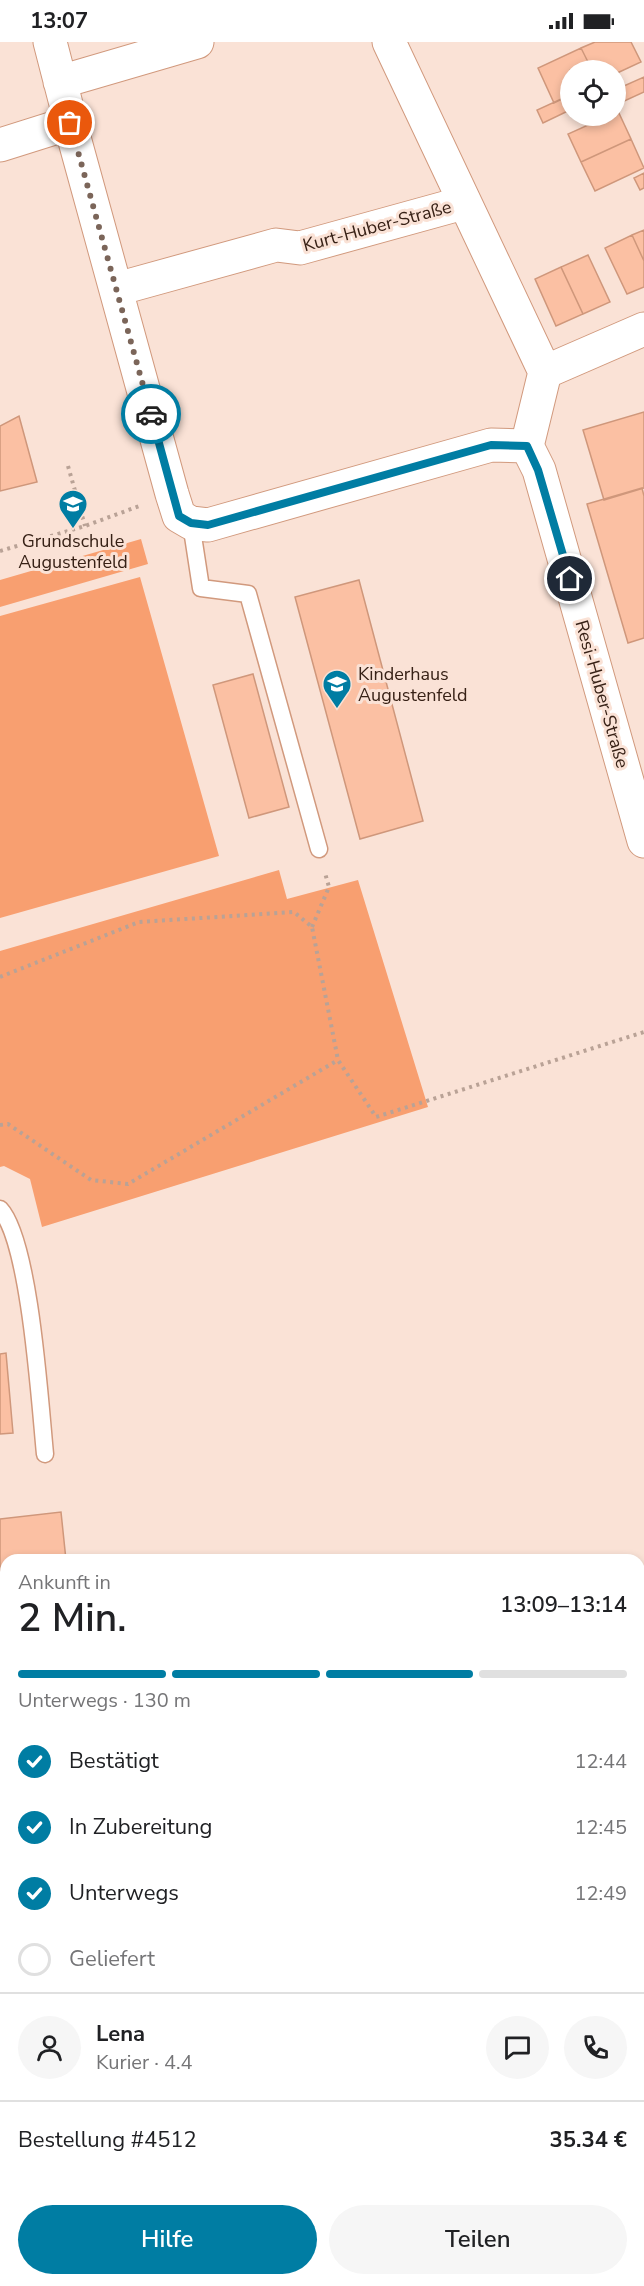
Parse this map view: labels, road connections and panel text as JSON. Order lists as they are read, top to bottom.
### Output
{
  "streets": {
    "street": ["Kurt-Huber-Straße", "Resi-Huber-Straße"]
  },
  "places": {
    "school or university": ["Grundschule Augustenfeld", "Kinderhaus Augustenfeld"]
  },
  "page": {
    "status": "13:07",
    "heading": ["2 Min.", "Ankunft in", "13:09–13:14"],
    "panel": [
      "Lena",
      "Kurier · 4.4",
      "Bestellung #4512",
      "35.34 €"
    ],
    "bar": "Unterwegs · 130 m",
    "list": [
      ["Bestätigt", "12:44"],
      ["In Zubereitung", "12:45"],
      ["Unterwegs", "12:49"],
      "Geliefert"
    ],
    "buttons": ["Hilfe", "Teilen"]
  }
}
